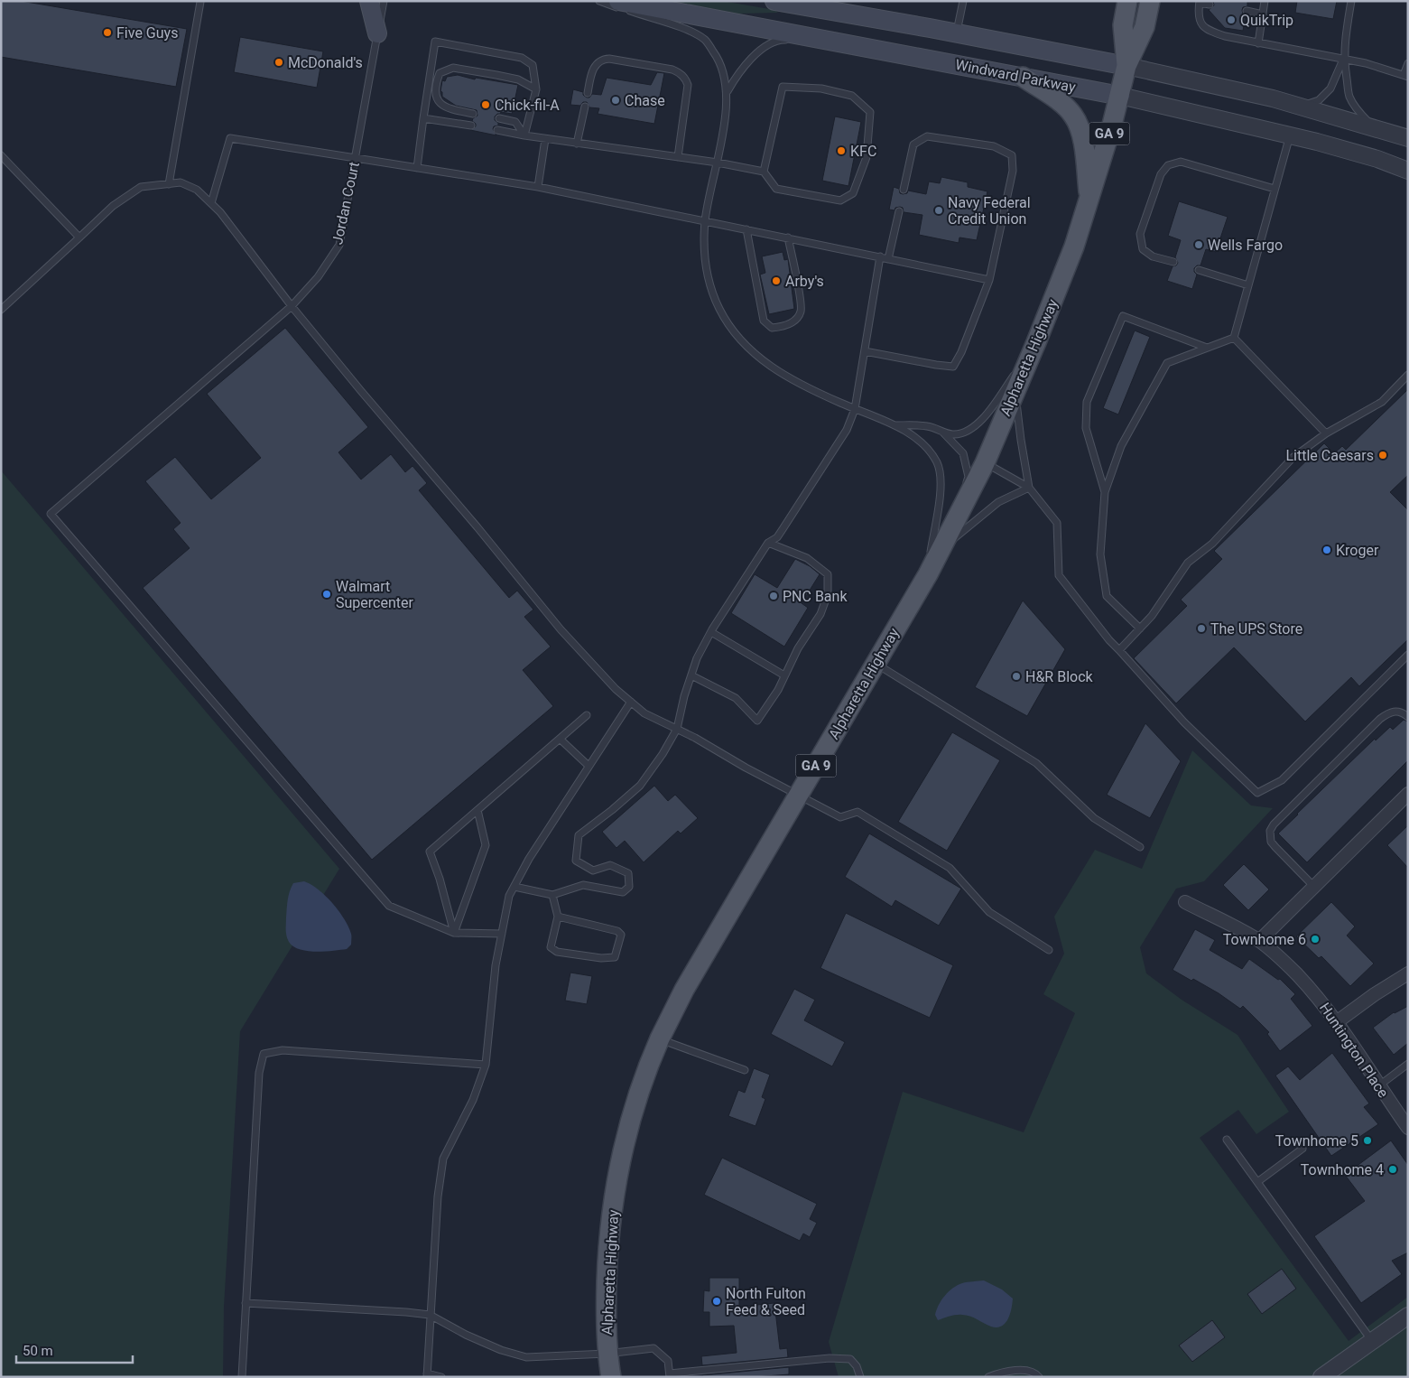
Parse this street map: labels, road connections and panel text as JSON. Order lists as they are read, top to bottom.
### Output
{
  "streets": {
    "main road": ["Windward Parkway", "GA 9", "Alpharetta Highway"],
    "street": ["Huntington Place"],
    "lane": ["Jordan Court"]
  },
  "crossings": [
    ["Windward Parkway", "Alpharetta Highway"],
    ["GA 9", "Alpharetta Highway"]
  ],
  "places": [
    "QuikTrip",
    "Five Guys",
    "McDonald's",
    "Chase",
    "Chick-fil-A",
    "KFC",
    "Navy Federal Credit Union",
    "Wells Fargo",
    "Arby's",
    "Little Caesars",
    "Kroger",
    "Walmart Supercenter",
    "PNC Bank",
    "The UPS Store",
    "H&R Block",
    "Townhome 6",
    "Townhome 5",
    "Townhome 4",
    "North Fulton Feed & Seed"
  ],
  "scale_bar": "50 m"
}
